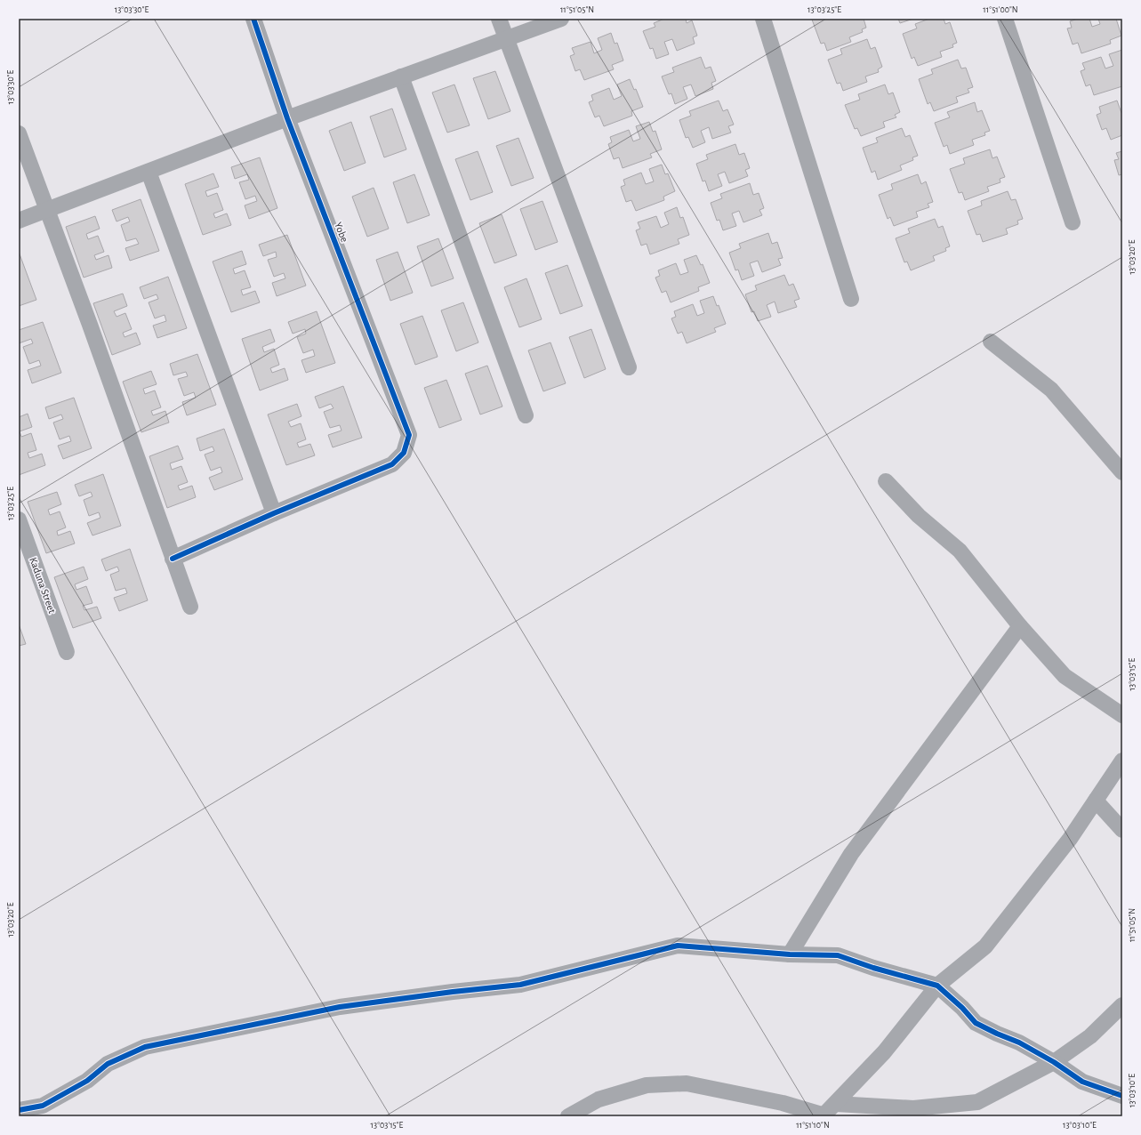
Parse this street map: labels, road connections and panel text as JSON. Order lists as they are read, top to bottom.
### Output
{
  "streets": {
    "street": ["Yobe", "Kaduna Street"]
  },
  "coordinates": [
    "13°03'30\"E",
    "11°51'05\"N",
    "13°03'25\"E",
    "11°51'00\"N",
    "13°03'20\"E",
    "13°03'15\"E",
    "13°03'10\"E",
    "11°51'10\"N"
  ]
}
